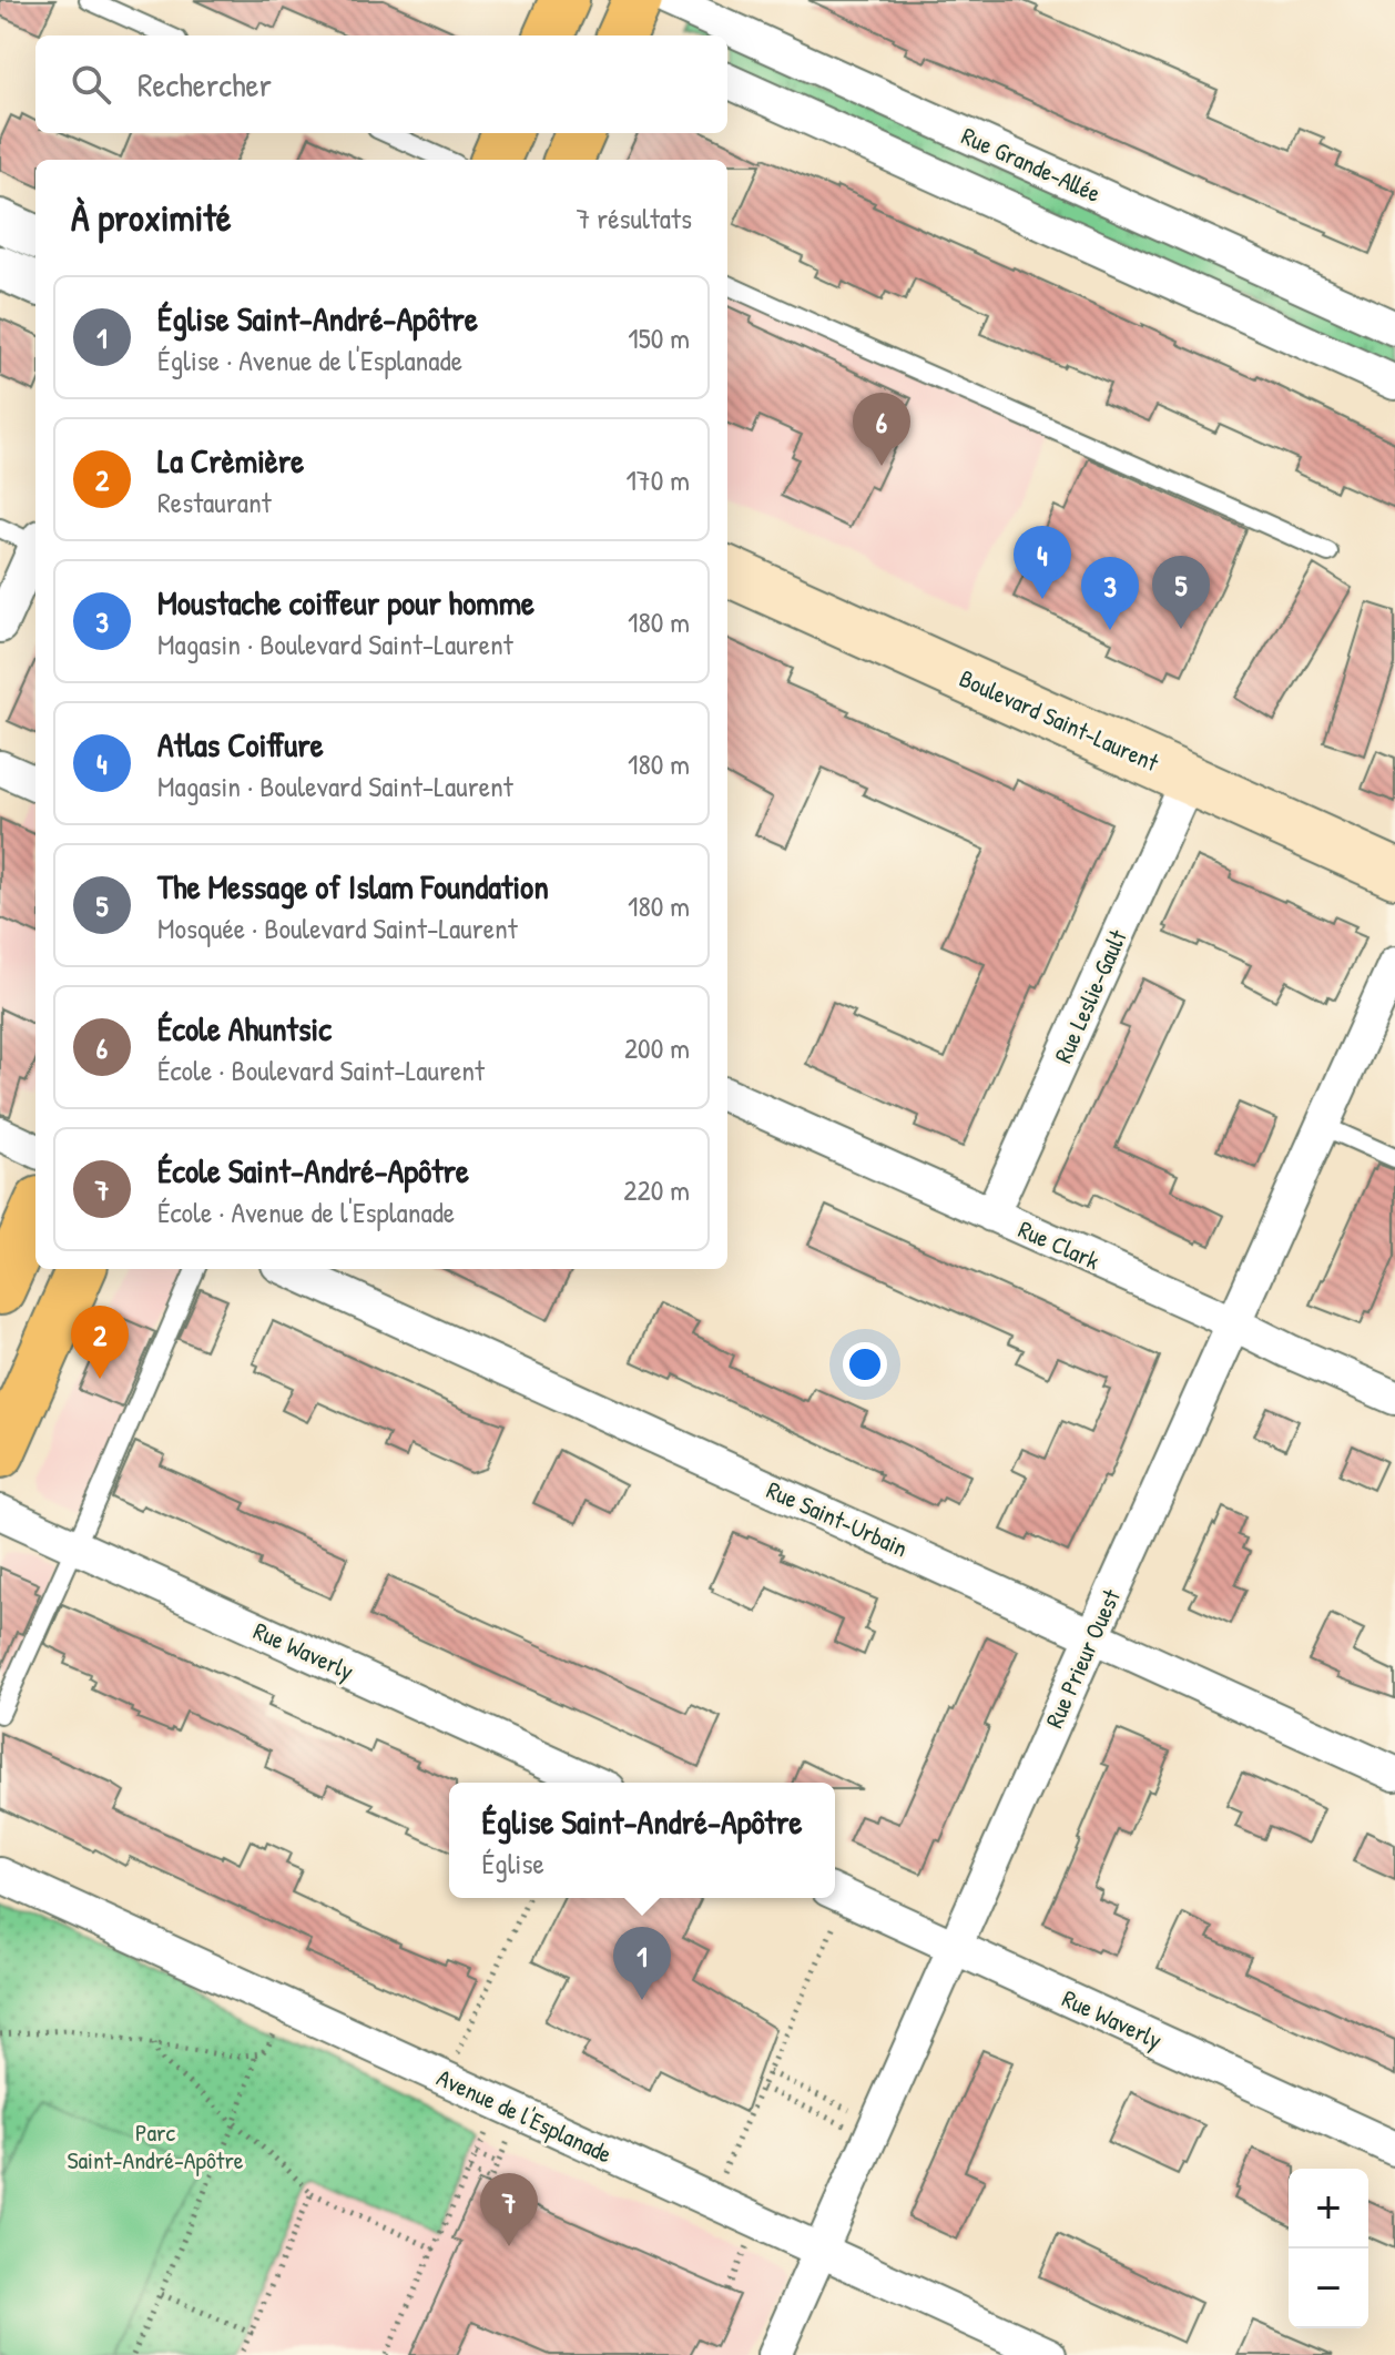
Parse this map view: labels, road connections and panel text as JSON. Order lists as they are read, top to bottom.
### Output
{
  "streets": {
    "main road": ["Boulevard Saint-Laurent"],
    "street": [
      "Rue Grande-Allée",
      "Rue Leslie-Gault",
      "Rue Clark",
      "Rue Saint-Urbain",
      "Rue Waverly",
      "Rue Prieur Ouest",
      "Avenue de l'Esplanade"
    ]
  },
  "crossings": [
    ["Boulevard Saint-Laurent", "Rue Leslie-Gault"],
    ["Rue Leslie-Gault", "Rue Clark"],
    ["Rue Clark", "Rue Prieur Ouest"],
    ["Rue Saint-Urbain", "Rue Prieur Ouest"],
    ["Rue Waverly", "Rue Prieur Ouest"],
    ["Rue Prieur Ouest", "Avenue de l'Esplanade"]
  ],
  "parks": ["Parc Saint-André-Apôtre"],
  "page": {
    "search": "Rechercher",
    "heading": ["À proximité", "7 résultats"],
    "list": [
      {
        "mark": "1",
        "name": "Église Saint-André-Apôtre",
        "note": "Église · Avenue de l'Esplanade",
        "value": "150 m"
      },
      {
        "mark": "2",
        "name": "La Crèmière",
        "note": "Restaurant",
        "value": "170 m"
      },
      {
        "mark": "3",
        "name": "Moustache coiffeur pour homme",
        "note": "Magasin · Boulevard Saint-Laurent",
        "value": "180 m"
      },
      {
        "mark": "4",
        "name": "Atlas Coiffure",
        "note": "Magasin · Boulevard Saint-Laurent",
        "value": "180 m"
      },
      {
        "mark": "5",
        "name": "The Message of Islam Foundation",
        "note": "Mosquée · Boulevard Saint-Laurent",
        "value": "180 m"
      },
      {
        "mark": "6",
        "name": "École Ahuntsic",
        "note": "École · Boulevard Saint-Laurent",
        "value": "200 m"
      },
      {
        "mark": "7",
        "name": "École Saint-André-Apôtre",
        "note": "École · Avenue de l'Esplanade",
        "value": "220 m"
      }
    ],
    "pins": [
      "6",
      "4",
      "5",
      "3",
      "2",
      "1",
      "7"
    ],
    "popup": ["Église Saint-André-Apôtre", "Église"],
    "map_buttons": ["+", "−"]
  }
}
